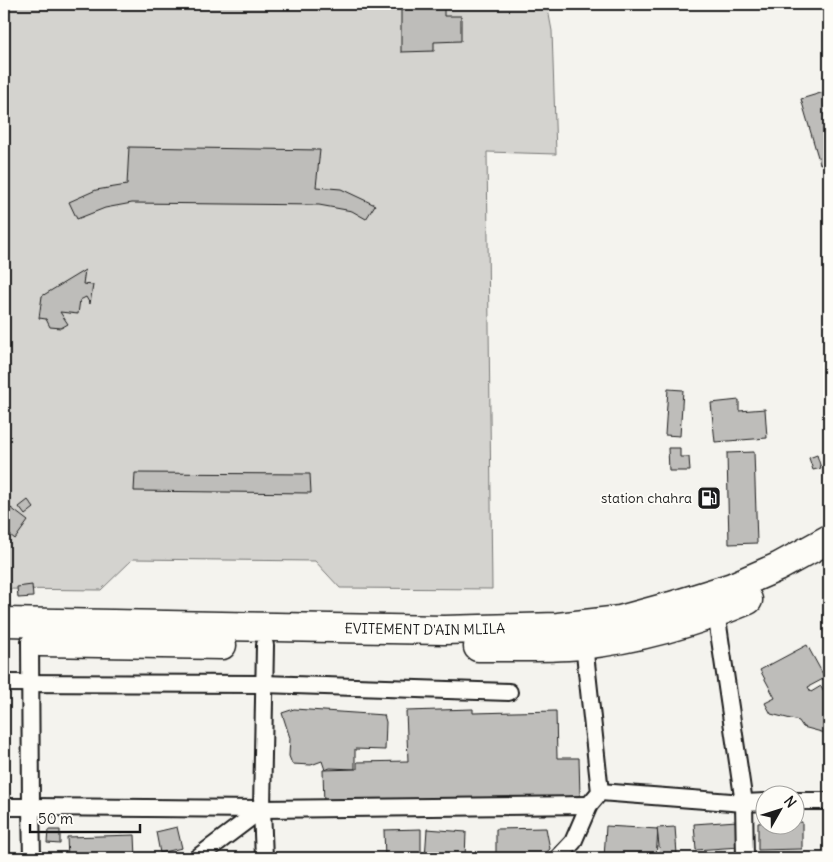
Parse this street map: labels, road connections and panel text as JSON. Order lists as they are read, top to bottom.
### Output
{
  "streets": {
    "highway": ["EVITEMENT D'AIN MLILA"]
  },
  "places": {
    "fuel station": ["station chahra"]
  },
  "scale_bar": "50 m",
  "north": "top right"
}
